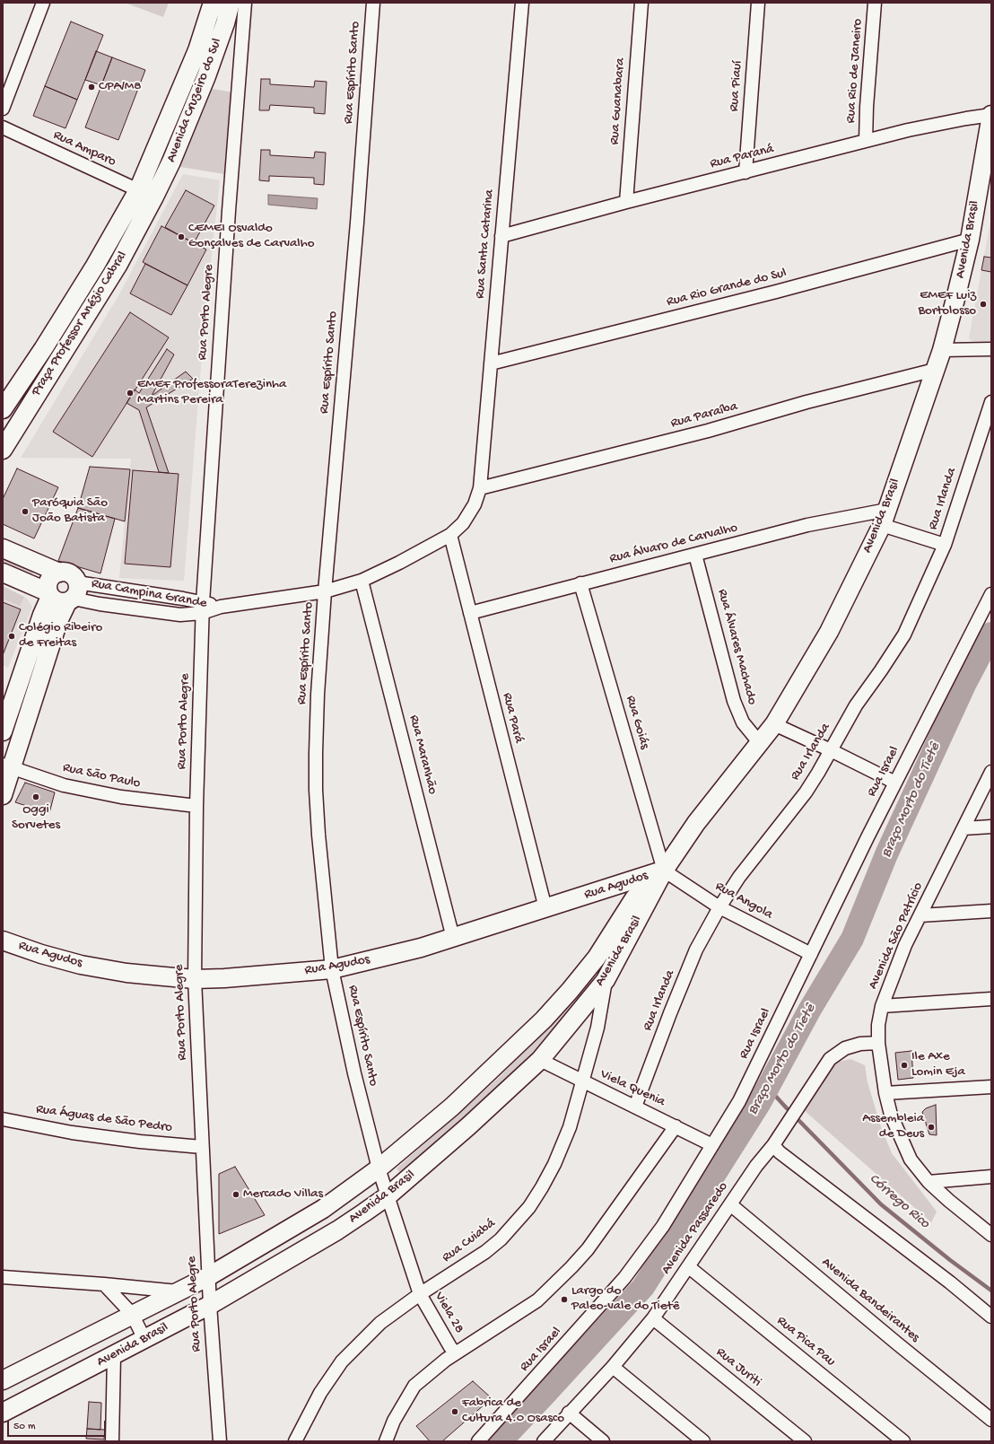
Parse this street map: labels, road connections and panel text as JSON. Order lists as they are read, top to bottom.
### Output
{
  "streets": {
    "main road": [
      "Avenida Cruzeiro do Sul",
      "Avenida Brasil",
      "Praça Professor Anézio Cabral",
      "Rua Campina Grande",
      "Rua Agudos"
    ],
    "street": [
      "Rua Rio de Janeiro",
      "Rua Espírito Santo",
      "Rua Piauí",
      "Rua Guanabara",
      "Rua Amparo",
      "Rua Paraná",
      "Rua Santa Catarina",
      "Rua Rio Grande do Sul",
      "Rua Porto Alegre",
      "Rua Paraíba",
      "Rua Irlanda",
      "Rua Álvaro de Carvalho",
      "Rua Álvares Machado",
      "Rua Pará",
      "Rua Goiás",
      "Rua Maranhão",
      "Rua Israel",
      "Rua São Paulo",
      "Rua Angola",
      "Avenida São Patrício",
      "Viela Quenia",
      "Rua Águas de São Pedro",
      "Avenida Passaredo",
      "Rua Cuiabá",
      "Avenida Bandeirantes",
      "Viela 28",
      "Rua Pica Pau",
      "Rua Juriti"
    ]
  },
  "crossings": [
    ["Rua Rio de Janeiro", "Rua Paraná"],
    ["Rua Espírito Santo", "Avenida Brasil"],
    ["Rua Espírito Santo", "Rua Campina Grande"],
    ["Rua Espírito Santo", "Rua Agudos"],
    ["Rua Espírito Santo", "Rua Cuiabá"],
    ["Rua Espírito Santo", "Viela 28"],
    ["Rua Piauí", "Rua Paraná"],
    ["Avenida Cruzeiro do Sul", "Rua Amparo"],
    ["Avenida Cruzeiro do Sul", "Praça Professor Anézio Cabral"],
    ["Rua Guanabara", "Rua Paraná"],
    ["Rua Amparo", "Praça Professor Anézio Cabral"],
    ["Rua Paraná", "Avenida Brasil"],
    ["Rua Paraná", "Rua Santa Catarina"],
    ["Avenida Brasil", "Rua Rio Grande do Sul"],
    ["Avenida Brasil", "Rua Porto Alegre"],
    ["Avenida Brasil", "Rua Paraíba"],
    ["Avenida Brasil", "Rua Álvaro de Carvalho"],
    ["Avenida Brasil", "Rua Álvares Machado"],
    ["Avenida Brasil", "Rua Goiás"],
    ["Avenida Brasil", "Rua Agudos"],
    ["Avenida Brasil", "Rua Angola"],
    ["Avenida Brasil", "Viela Quenia"],
    ["Avenida Brasil", "Rua Cuiabá"],
    ["Rua Santa Catarina", "Rua Rio Grande do Sul"],
    ["Rua Santa Catarina", "Rua Paraíba"],
    ["Rua Santa Catarina", "Rua Campina Grande"],
    ["Rua Porto Alegre", "Rua Campina Grande"],
    ["Rua Porto Alegre", "Rua São Paulo"],
    ["Rua Porto Alegre", "Rua Agudos"],
    ["Rua Porto Alegre", "Rua Águas de São Pedro"],
    ["Rua Paraíba", "Rua Campina Grande"],
    ["Rua Irlanda", "Rua Angola"],
    ["Rua Irlanda", "Viela Quenia"],
    ["Rua Álvaro de Carvalho", "Rua Álvares Machado"],
    ["Rua Álvaro de Carvalho", "Rua Pará"],
    ["Rua Álvaro de Carvalho", "Rua Goiás"],
    ["Rua Campina Grande", "Rua Pará"],
    ["Rua Campina Grande", "Rua Maranhão"],
    ["Rua Pará", "Rua Agudos"],
    ["Rua Goiás", "Rua Agudos"],
    ["Rua Goiás", "Rua Angola"],
    ["Rua Maranhão", "Rua Agudos"],
    ["Rua Israel", "Rua Angola"],
    ["Rua Israel", "Viela Quenia"],
    ["Rua Agudos", "Rua Angola"],
    ["Avenida São Patrício", "Avenida Passaredo"],
    ["Viela Quenia", "Rua Cuiabá"],
    ["Avenida Passaredo", "Avenida Bandeirantes"],
    ["Avenida Passaredo", "Rua Pica Pau"],
    ["Avenida Passaredo", "Rua Juriti"],
    ["Rua Cuiabá", "Viela 28"]
  ],
  "water": ["Braço Morto do Tietê", "Córrego Rico"],
  "places": [
    "CPA/M8",
    "CEMEI Osvaldo Gonçalves de Carvalho",
    "EMEF Luiz Bortolosso",
    "EMEF ProfessoraTerezinha Martins Pereira",
    "Paróquia São João Batista",
    "Colégio Ribeiro de Freitas",
    "Oggi Sorvetes",
    "Ile Axe Lomin Eja",
    "Assembleia de Deus",
    "Mercado Villas",
    "Largo do Paleo-vale do Tietê",
    "Fabrica de Cultura 4.0 Osasco"
  ],
  "scale_bar": "50 m"
}
